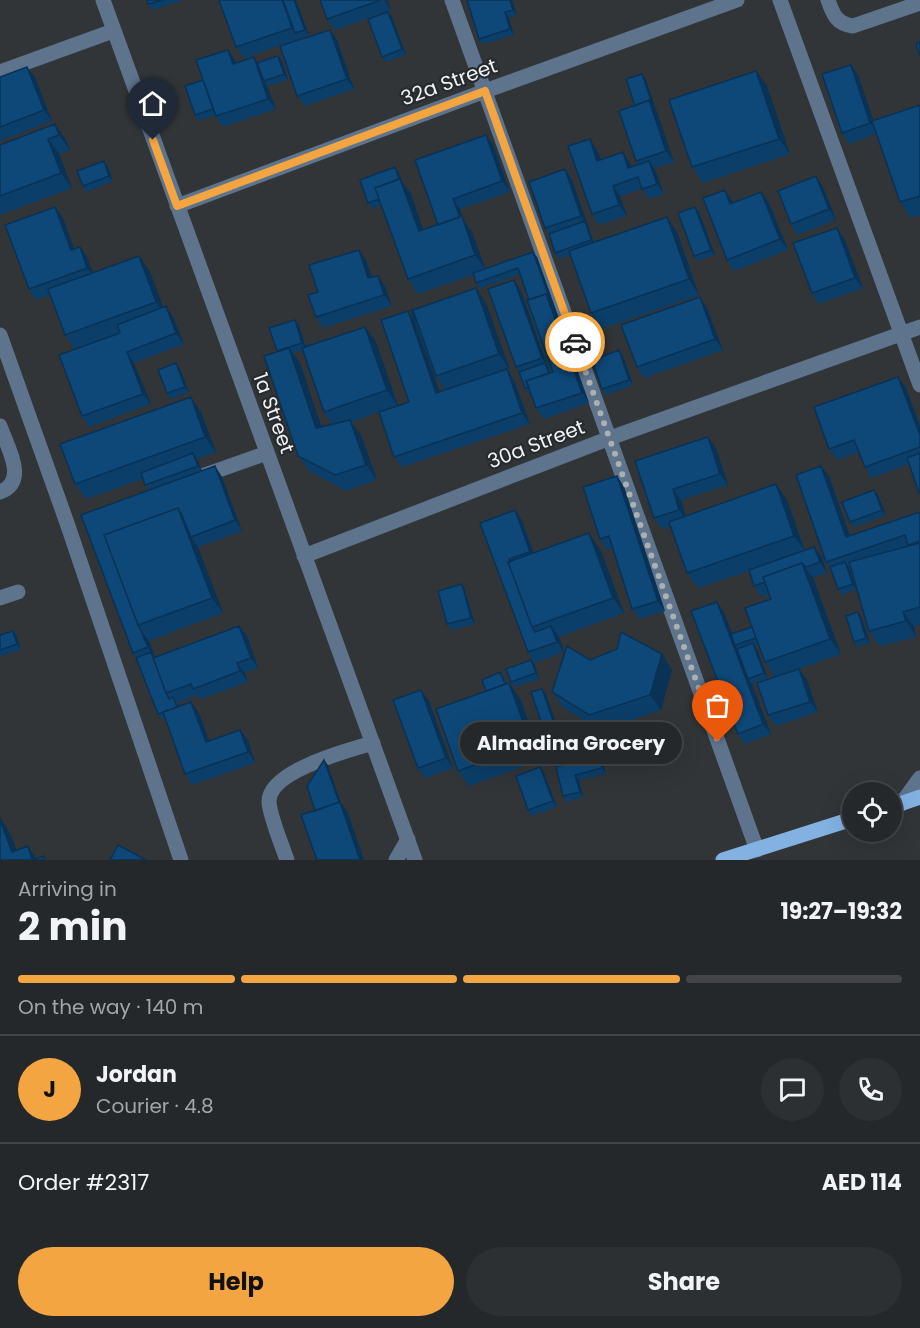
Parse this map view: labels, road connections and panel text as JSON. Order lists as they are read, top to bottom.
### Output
{
  "streets": {
    "street": ["32a Street", "1a Street", "30a Street"]
  },
  "crossings": [
    ["32a Street", "1a Street"],
    ["1a Street", "30a Street"]
  ],
  "places": ["Almadina Grocery"],
  "page": {
    "bubble": "Almadina Grocery",
    "heading": ["2 min", "Arriving in", "19:27–19:32"],
    "panel": [
      "Jordan",
      "Courier · 4.8",
      "Order #2317",
      "AED 114"
    ],
    "bar": "On the way · 140 m",
    "round": "J",
    "buttons": ["Help", "Share"]
  }
}
